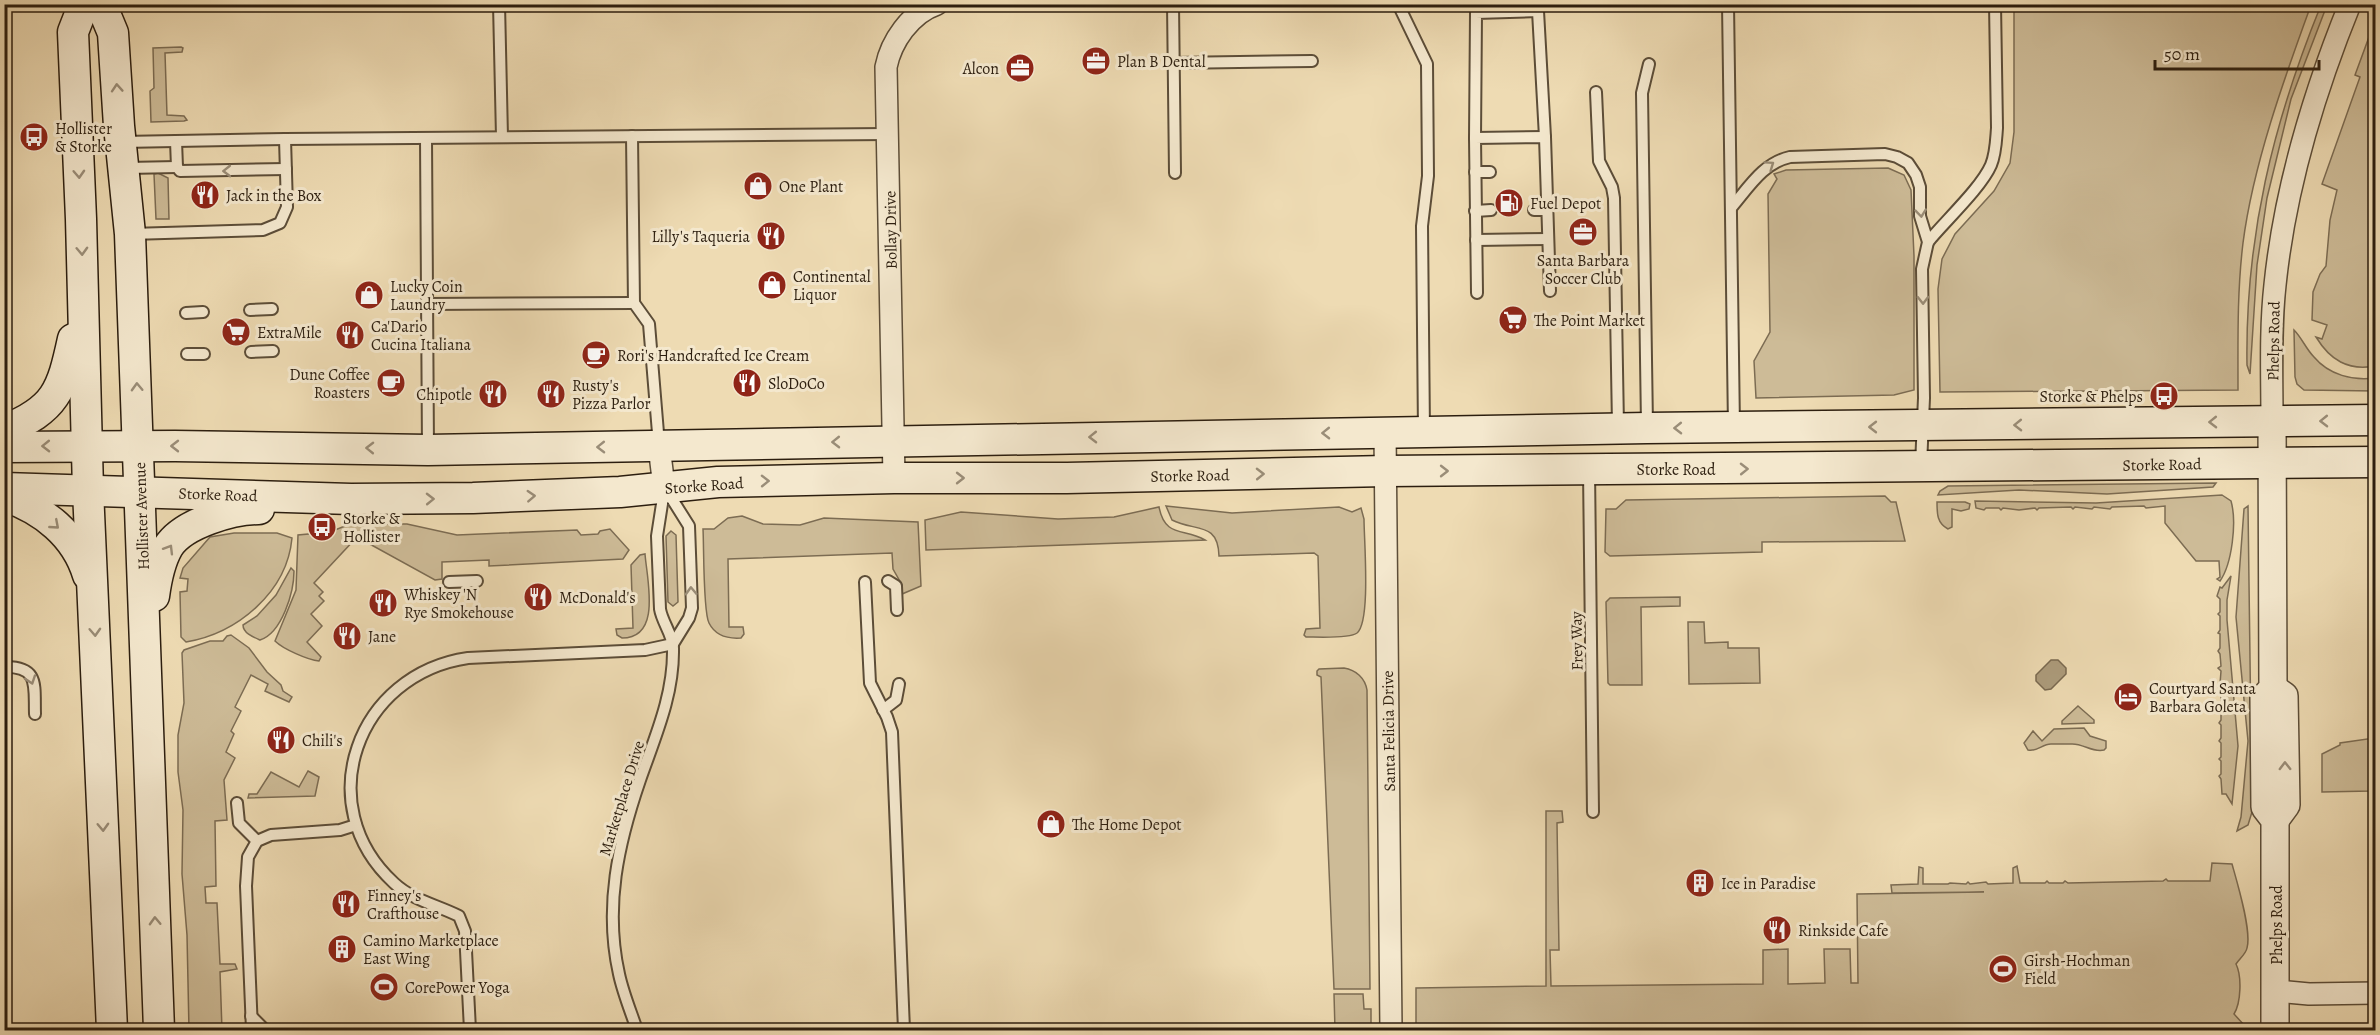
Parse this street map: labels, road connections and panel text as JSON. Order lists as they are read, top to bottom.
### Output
{
  "streets": {
    "main road": ["Storke Road", "Hollister Avenue"],
    "street": ["Bollay Drive", "Phelps Road", "Santa Felicia Drive"],
    "lane": ["Frey Way", "Marketplace Drive"]
  },
  "crossings": [
    ["Bollay Drive", "Storke Road"],
    ["Phelps Road", "Storke Road"],
    ["Storke Road", "Hollister Avenue"],
    ["Storke Road", "Frey Way"],
    ["Storke Road", "Santa Felicia Drive"],
    ["Storke Road", "Marketplace Drive"]
  ],
  "places": {
    "office": ["Plan B Dental", "Alcon", "Santa Barbara Soccer Club"],
    "bus stop": ["Hollister & Storke", "Storke & Phelps", "Storke & Hollister"],
    "shop": [
      "One Plant",
      "Continental Liquor",
      "Lucky Coin Laundry",
      "The Home Depot"
    ],
    "restaurant": [
      "Jack in the Box",
      "Lilly's Taqueria",
      "Ca'Dario Cucina Italiana",
      "SloDoCo",
      "Chipotle",
      "Rusty's Pizza Parlor",
      "McDonald's",
      "Whiskey 'N Rye Smokehouse",
      "Jane",
      "Chili's",
      "Finney's Crafthouse",
      "Rinkside Cafe"
    ],
    "fuel station": ["Fuel Depot"],
    "supermarket": ["The Point Market", "ExtraMile"],
    "cafe": ["Rori's Handcrafted Ice Cream", "Dune Coffee Roasters"],
    "hotel": ["Courtyard Santa Barbara Goleta"],
    "building": ["Ice in Paradise", "Camino Marketplace East Wing"],
    "sports": ["Girsh-Hochman Field", "CorePower Yoga"]
  },
  "scale_bar": "50 m"
}
